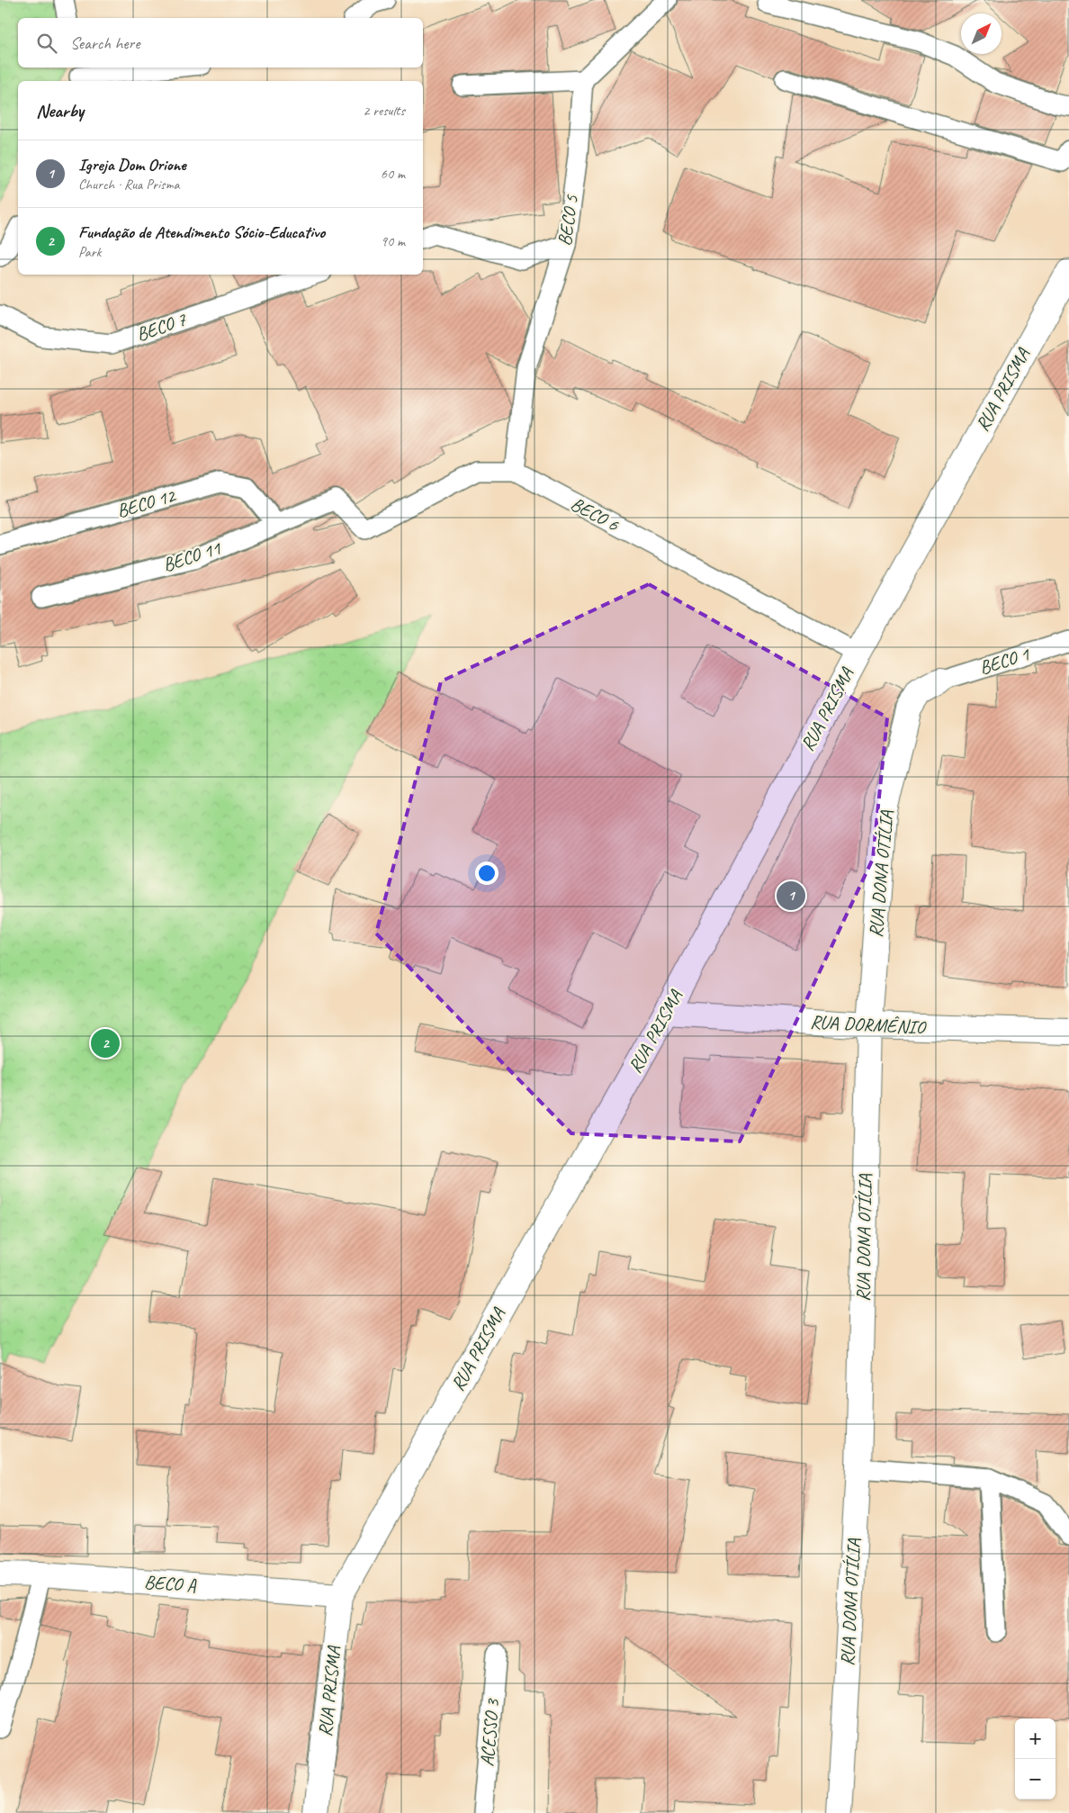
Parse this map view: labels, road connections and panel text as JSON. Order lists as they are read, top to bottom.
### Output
{
  "streets": {
    "street": [
      "RUA PRISMA",
      "RUA DONA OTÍLIA",
      "RUA DORMÊNIO",
      "BECO A"
    ],
    "lane": [
      "BECO 5",
      "BECO 7",
      "BECO 12",
      "BECO 6",
      "BECO 11",
      "BECO 1",
      "ACESSO 3"
    ]
  },
  "crossings": [
    ["BECO 5", "BECO 6"],
    ["RUA PRISMA", "BECO 6"],
    ["RUA PRISMA", "RUA DORMÊNIO"],
    ["RUA PRISMA", "BECO A"],
    ["BECO 12", "BECO 11"],
    ["BECO 6", "BECO 11"],
    ["BECO 1", "RUA DONA OTÍLIA"],
    ["RUA DONA OTÍLIA", "RUA DORMÊNIO"]
  ],
  "north": "top right",
  "page": {
    "search": "Search here",
    "heading": ["Nearby", "2 results"],
    "list": [
      {
        "mark": "1",
        "name": "Igreja Dom Orione",
        "note": "Church · Rua Prisma",
        "value": "60 m"
      },
      {
        "mark": "2",
        "name": "Fundação de Atendimento Sócio-Educativo",
        "note": "Park",
        "value": "90 m"
      }
    ],
    "pins": ["1", "2"],
    "map_buttons": ["+", "−"]
  }
}
